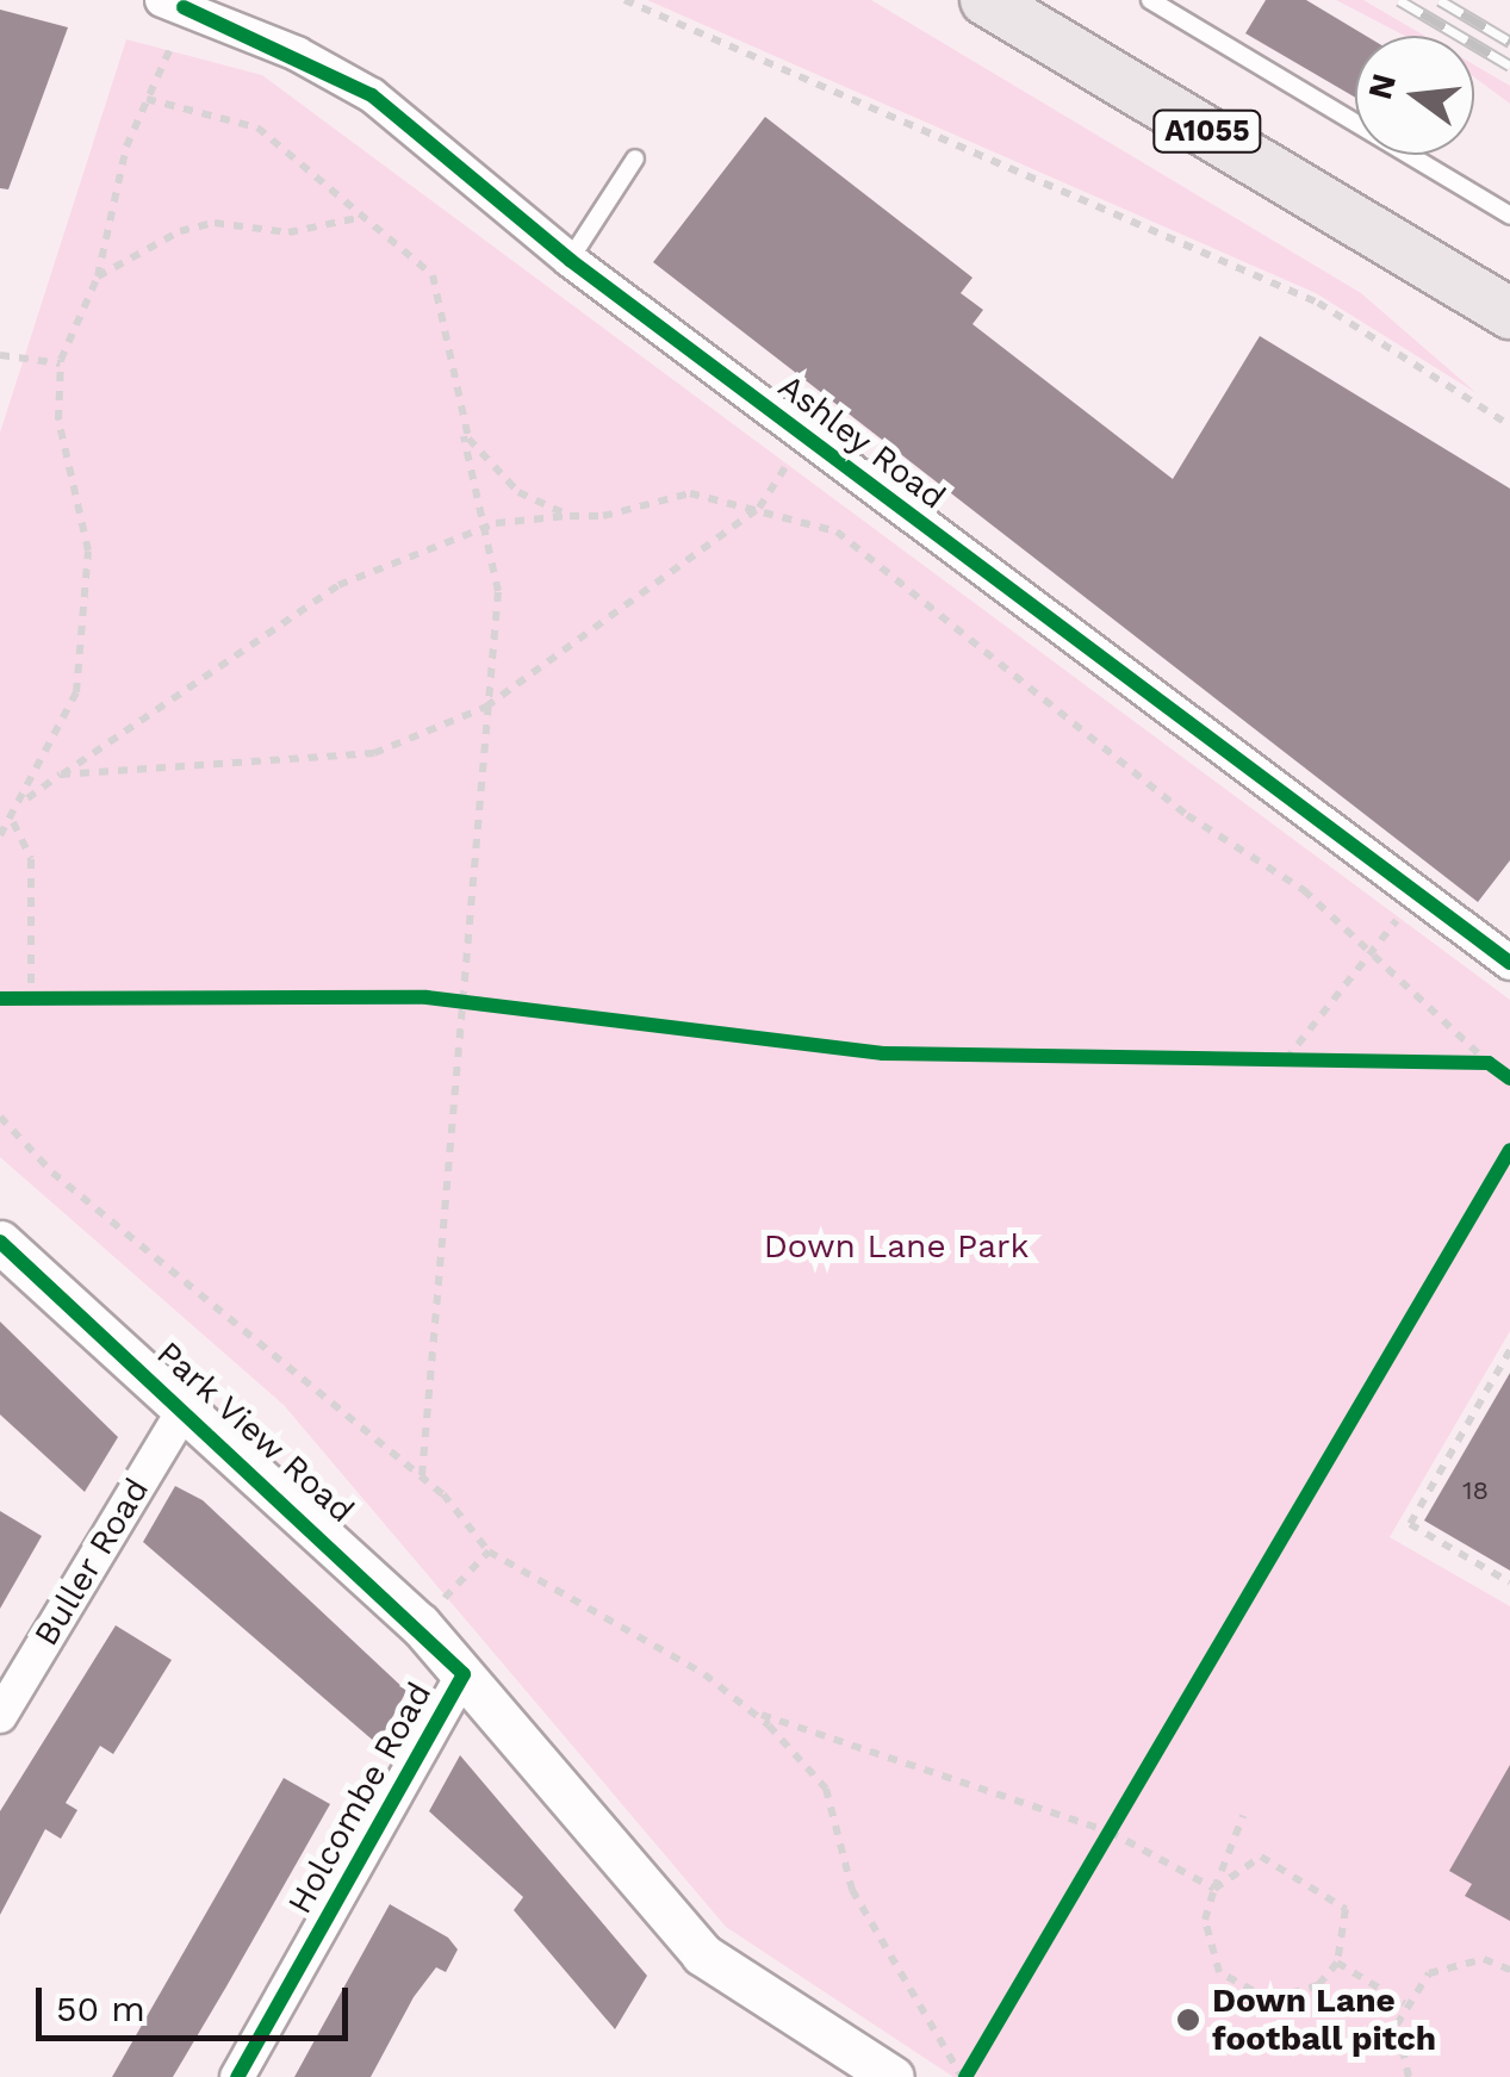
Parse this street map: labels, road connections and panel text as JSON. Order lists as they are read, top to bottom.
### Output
{
  "streets": {
    "main road": ["A1055"],
    "street": [
      "Ashley Road",
      "Park View Road",
      "Buller Road",
      "Holcombe Road"
    ]
  },
  "crossings": [
    ["Park View Road", "Buller Road"],
    ["Park View Road", "Holcombe Road"]
  ],
  "parks": ["Down Lane Park"],
  "places": ["Down Lane football pitch"],
  "house_numbers": ["18"],
  "scale_bar": "50 m",
  "north": "left"
}
